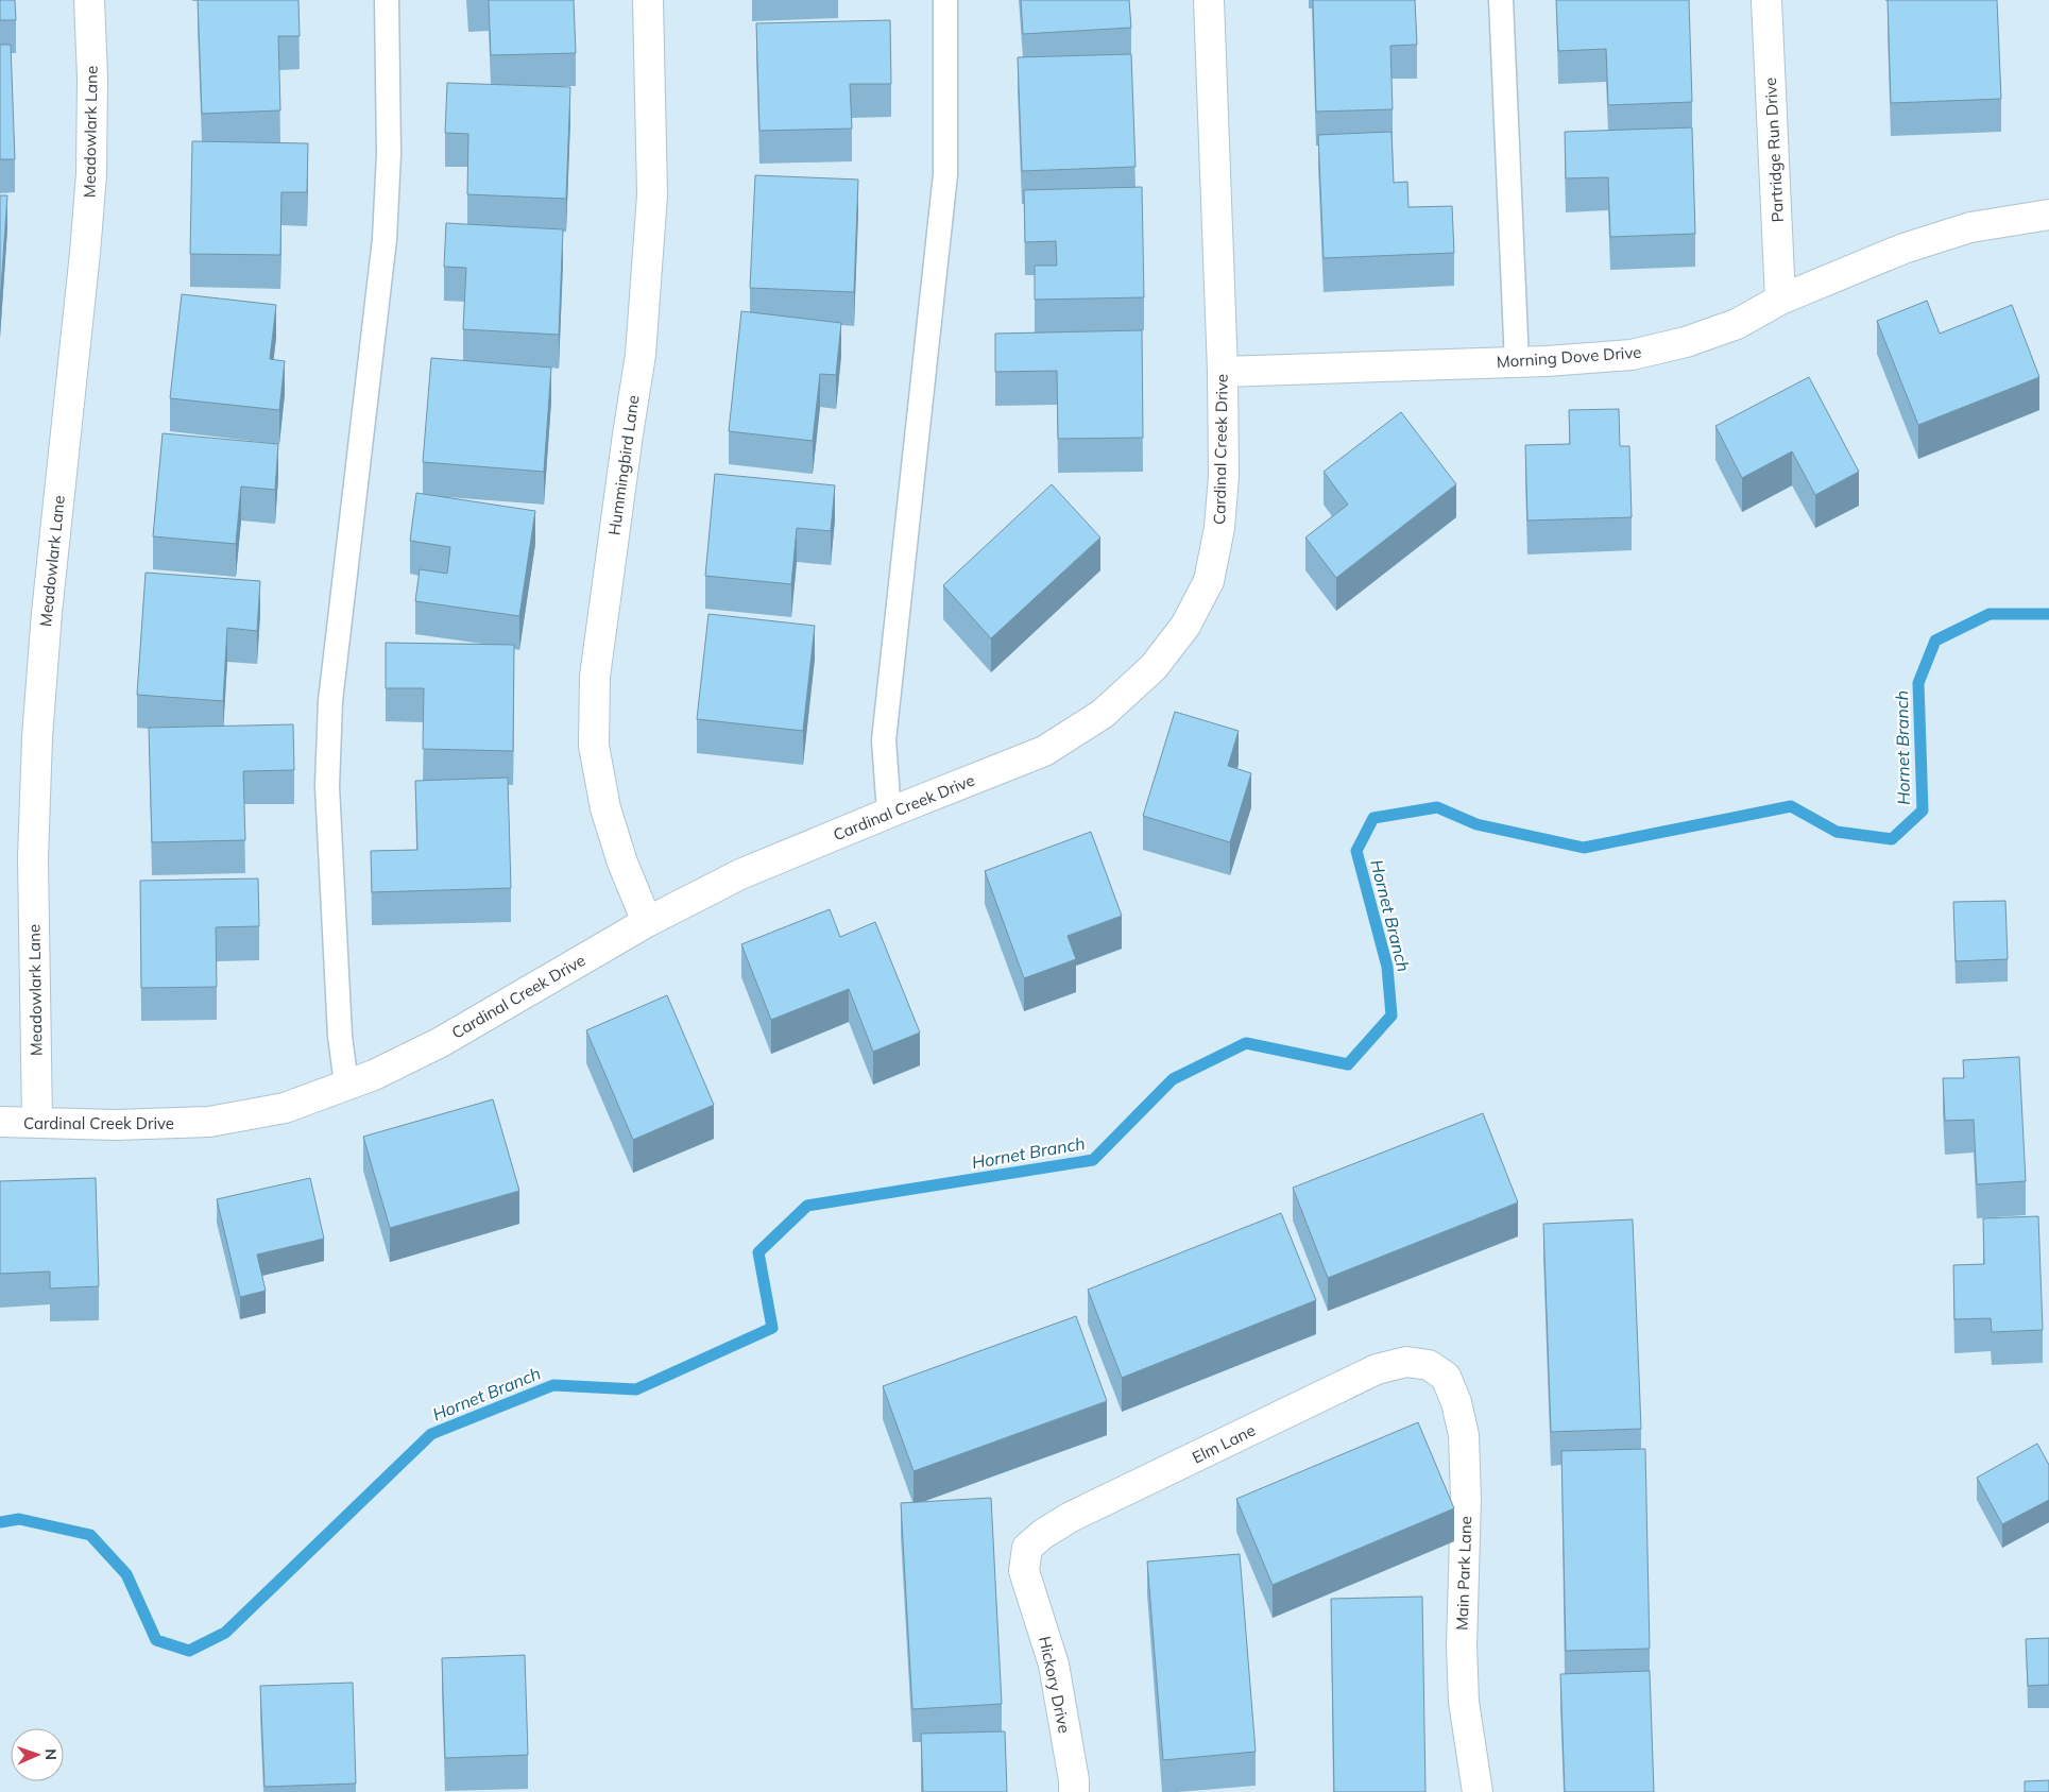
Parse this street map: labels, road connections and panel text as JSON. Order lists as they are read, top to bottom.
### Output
{
  "streets": {
    "street": [
      "Meadowlark Lane",
      "Partridge Run Drive",
      "Morning Dove Drive",
      "Cardinal Creek Drive",
      "Hummingbird Lane",
      "Elm Lane",
      "Main Park Lane",
      "Hickory Drive"
    ]
  },
  "crossings": [
    ["Meadowlark Lane", "Cardinal Creek Drive"],
    ["Partridge Run Drive", "Morning Dove Drive"],
    ["Morning Dove Drive", "Cardinal Creek Drive"],
    ["Cardinal Creek Drive", "Hummingbird Lane"],
    ["Elm Lane", "Main Park Lane"],
    ["Elm Lane", "Hickory Drive"]
  ],
  "water": ["Hornet Branch"],
  "north": "right"
}
